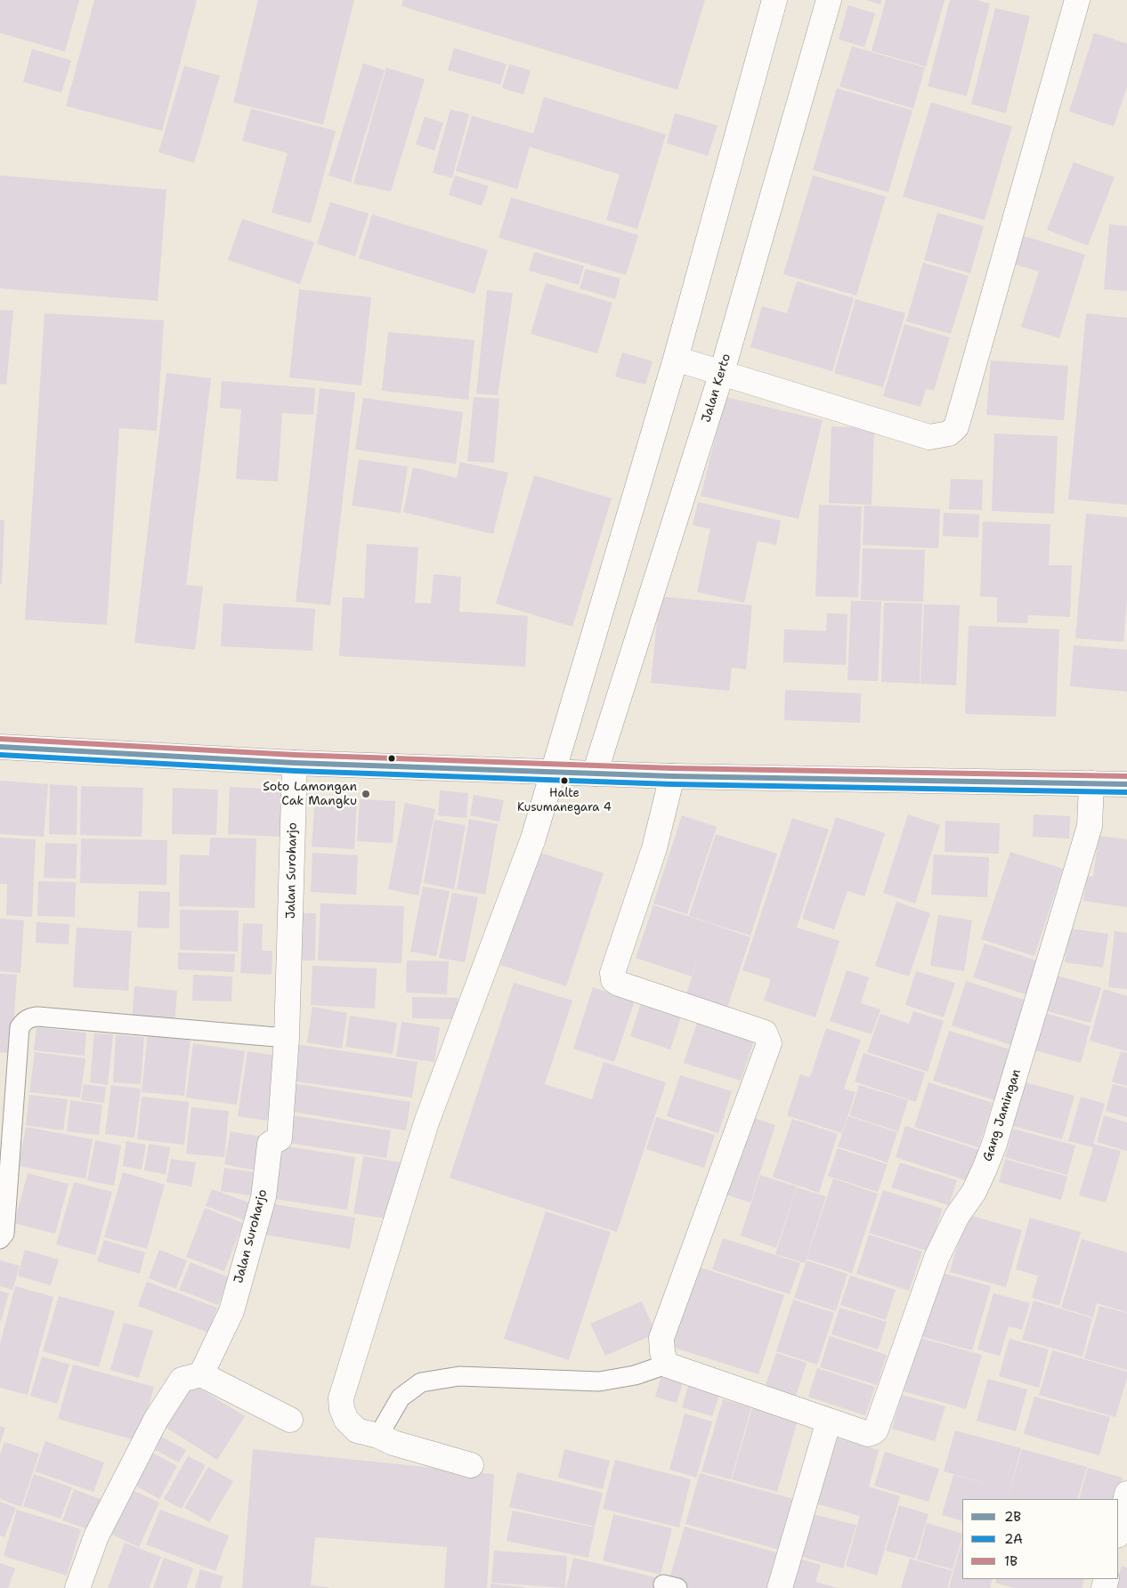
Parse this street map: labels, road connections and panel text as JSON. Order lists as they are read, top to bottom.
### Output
{
  "streets": {
    "street": ["Jalan Kerto", "Jalan Suroharjo", "Gang Jamingan"]
  },
  "places": ["Halte Kusumanegara 4", "Soto Lamongan Cak Mangku"],
  "lines": ["transit line 1B", "transit line 2B", "transit line 2A"],
  "legend": ["2B", "2A", "1B"]
}
